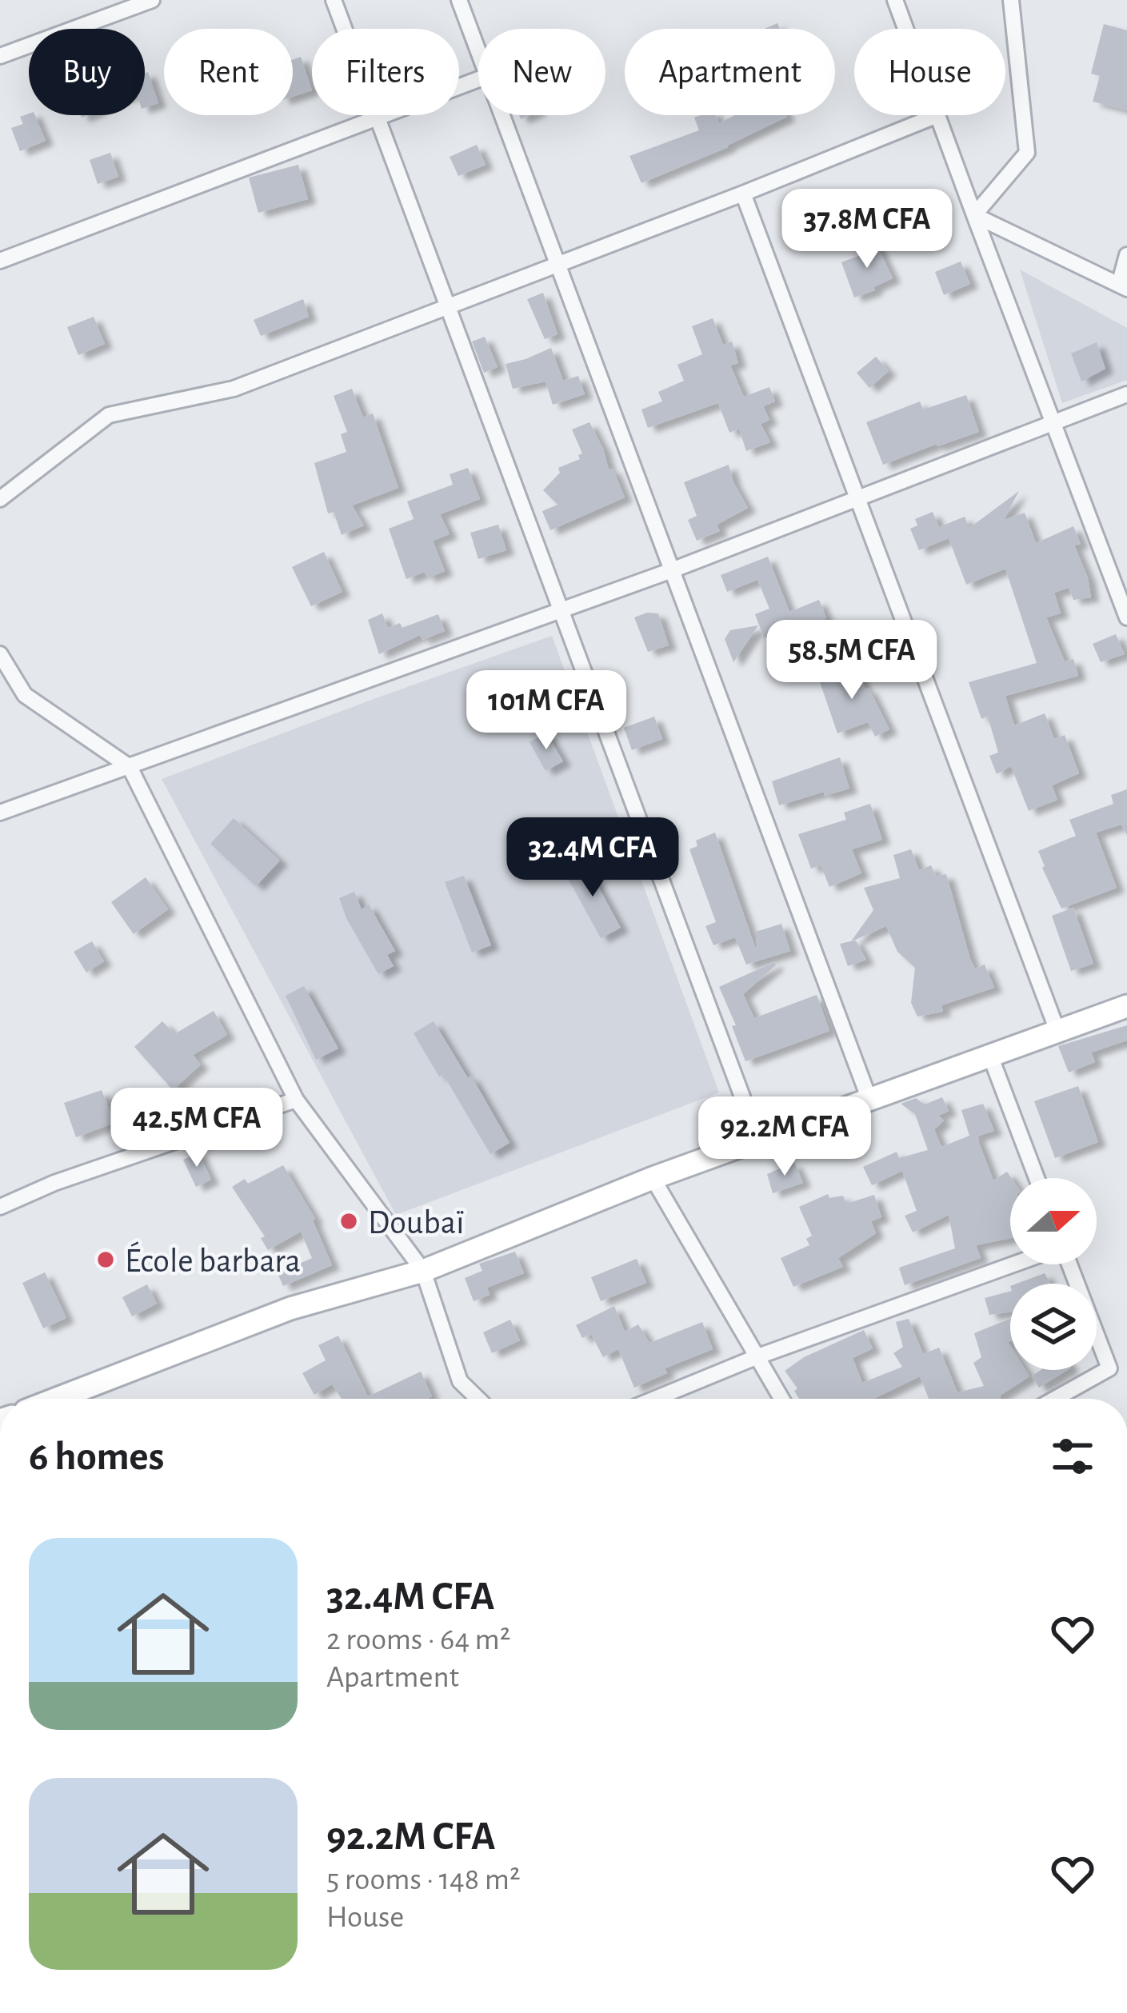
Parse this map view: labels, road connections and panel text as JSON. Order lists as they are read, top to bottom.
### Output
{
  "places": ["Doubaï", "École barbara"],
  "north": "right",
  "page": {
    "chip": [
      "Buy",
      "Rent",
      "Filters",
      "New",
      "Apartment",
      "House"
    ],
    "price": [
      "37.8M CFA",
      "58.5M CFA",
      "101M CFA",
      "32.4M CFA",
      "42.5M CFA",
      "92.2M CFA"
    ],
    "heading": "6 homes",
    "list": [
      {
        "name": "32.4M CFA",
        "note": "2 rooms · 64 m² · Apartment"
      },
      {
        "name": "92.2M CFA",
        "note": "5 rooms · 148 m² · House"
      }
    ]
  }
}
